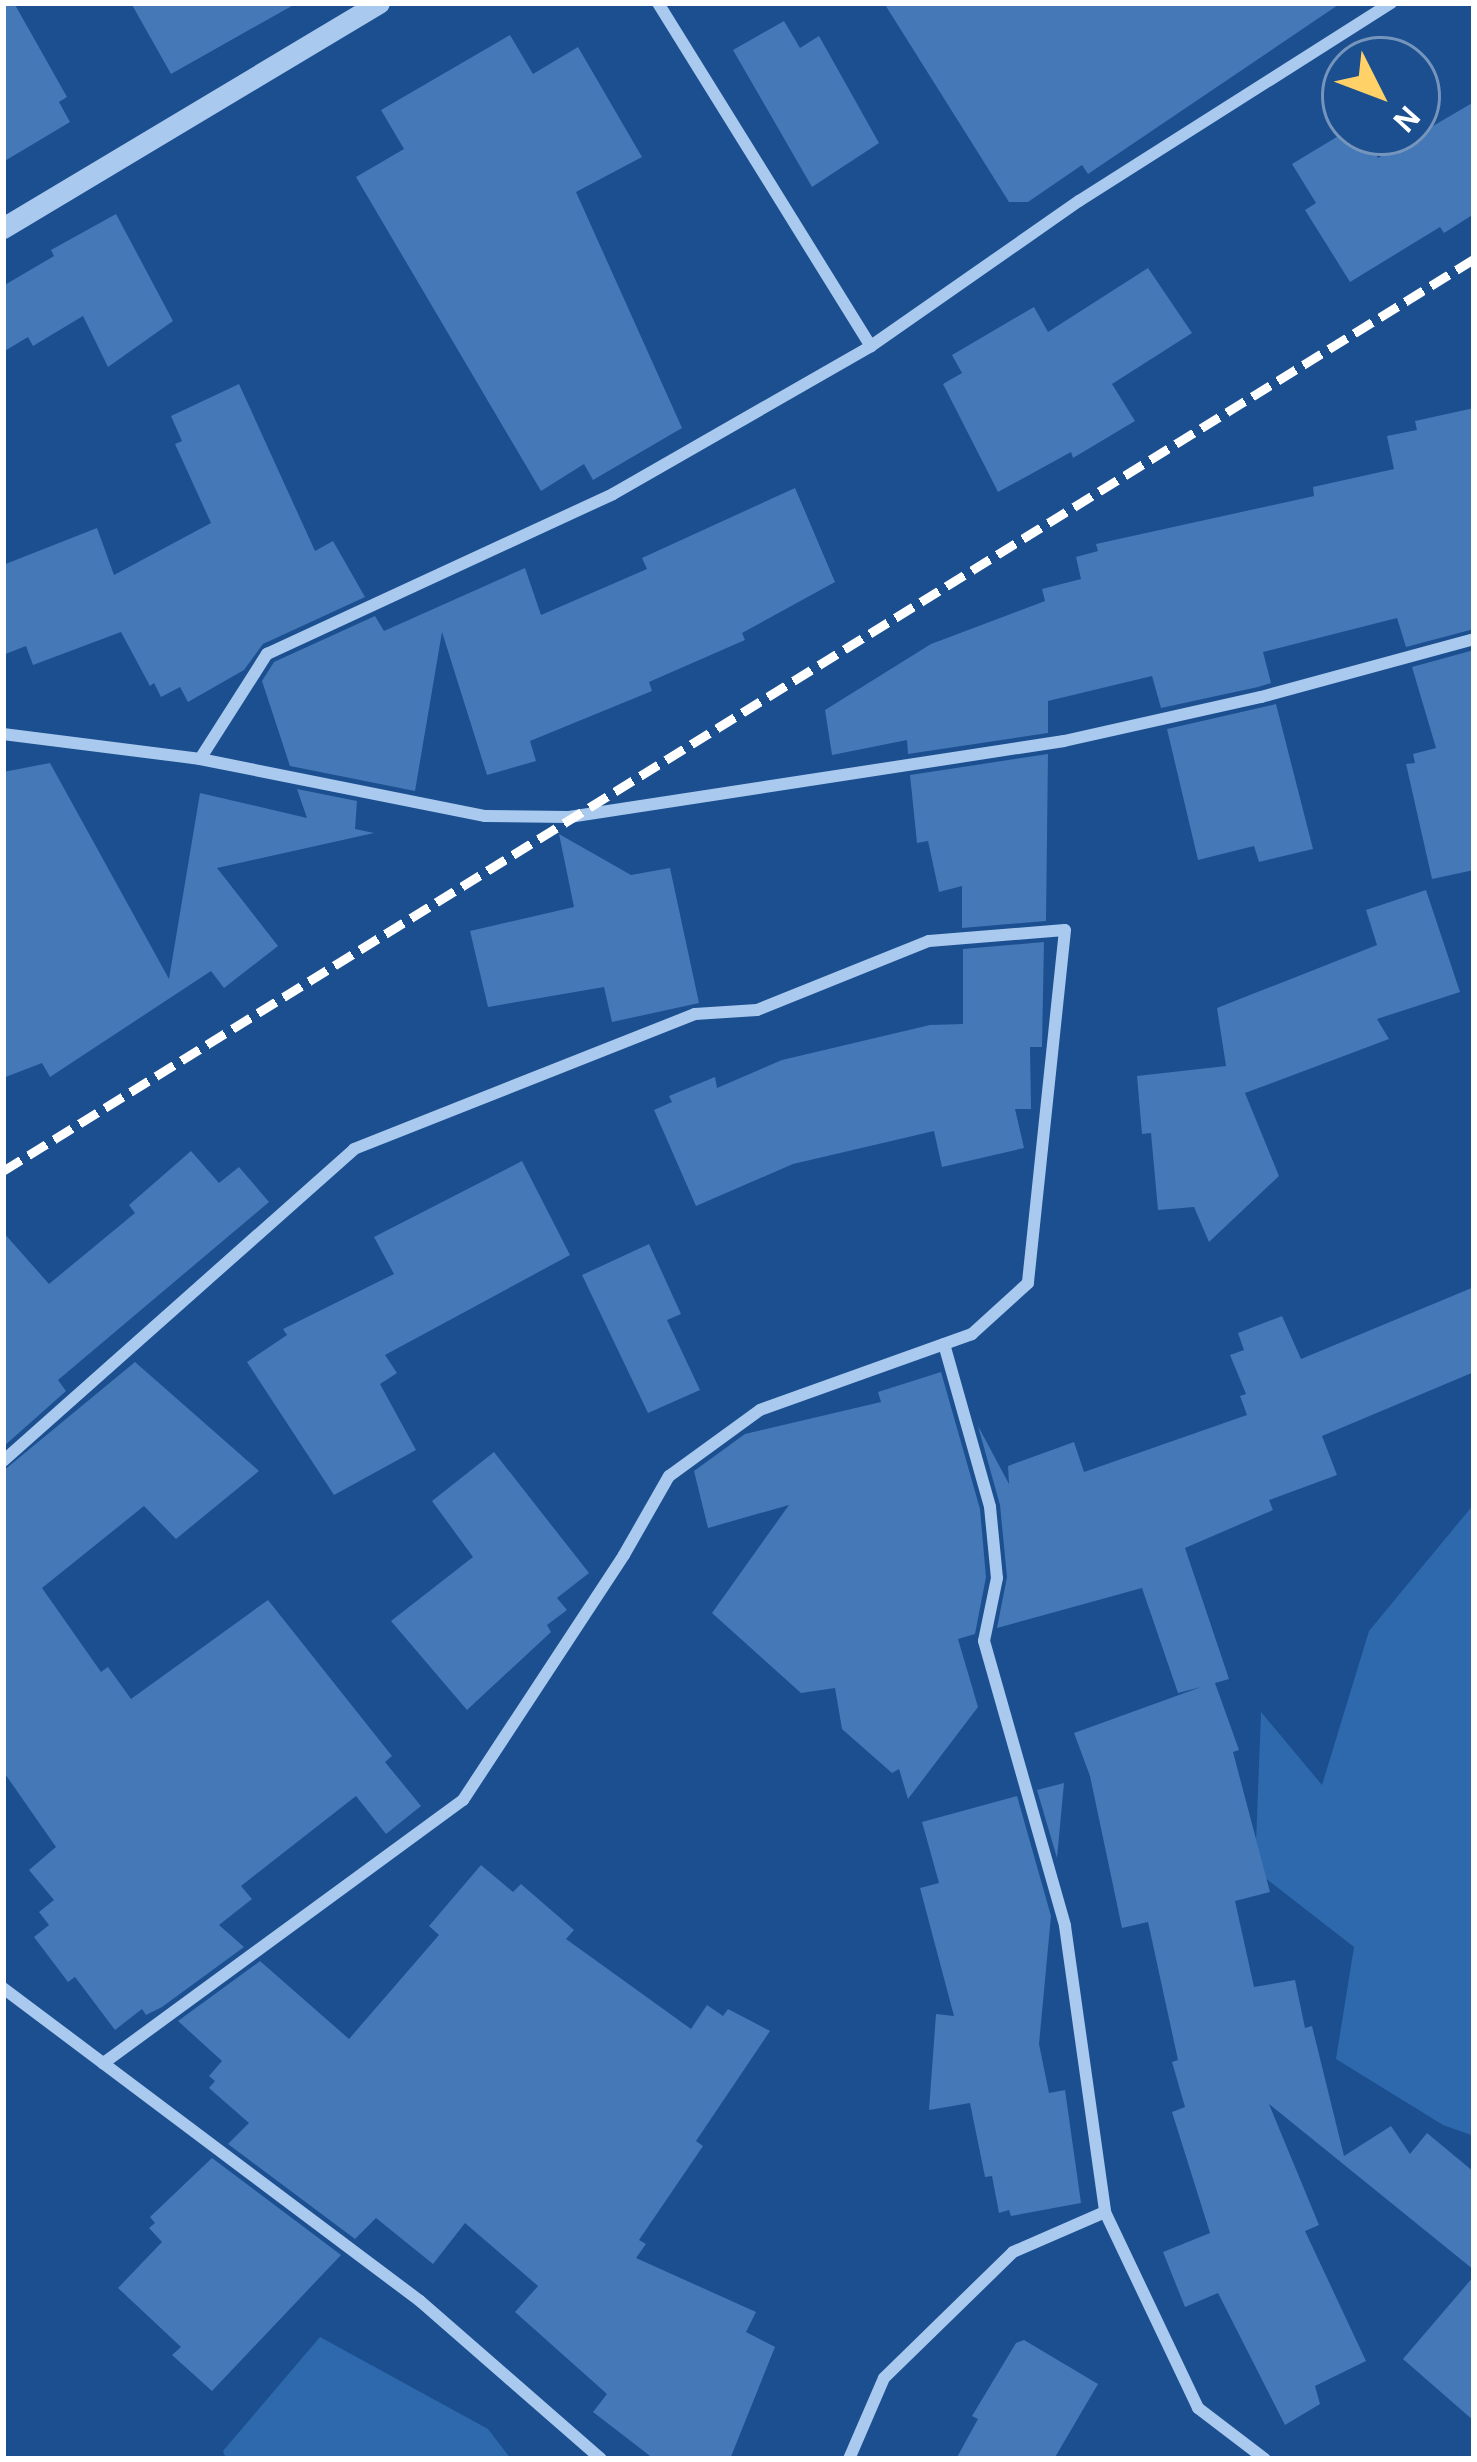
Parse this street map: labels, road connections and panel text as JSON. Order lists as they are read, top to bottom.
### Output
{
  "north": "bottom right"
}
